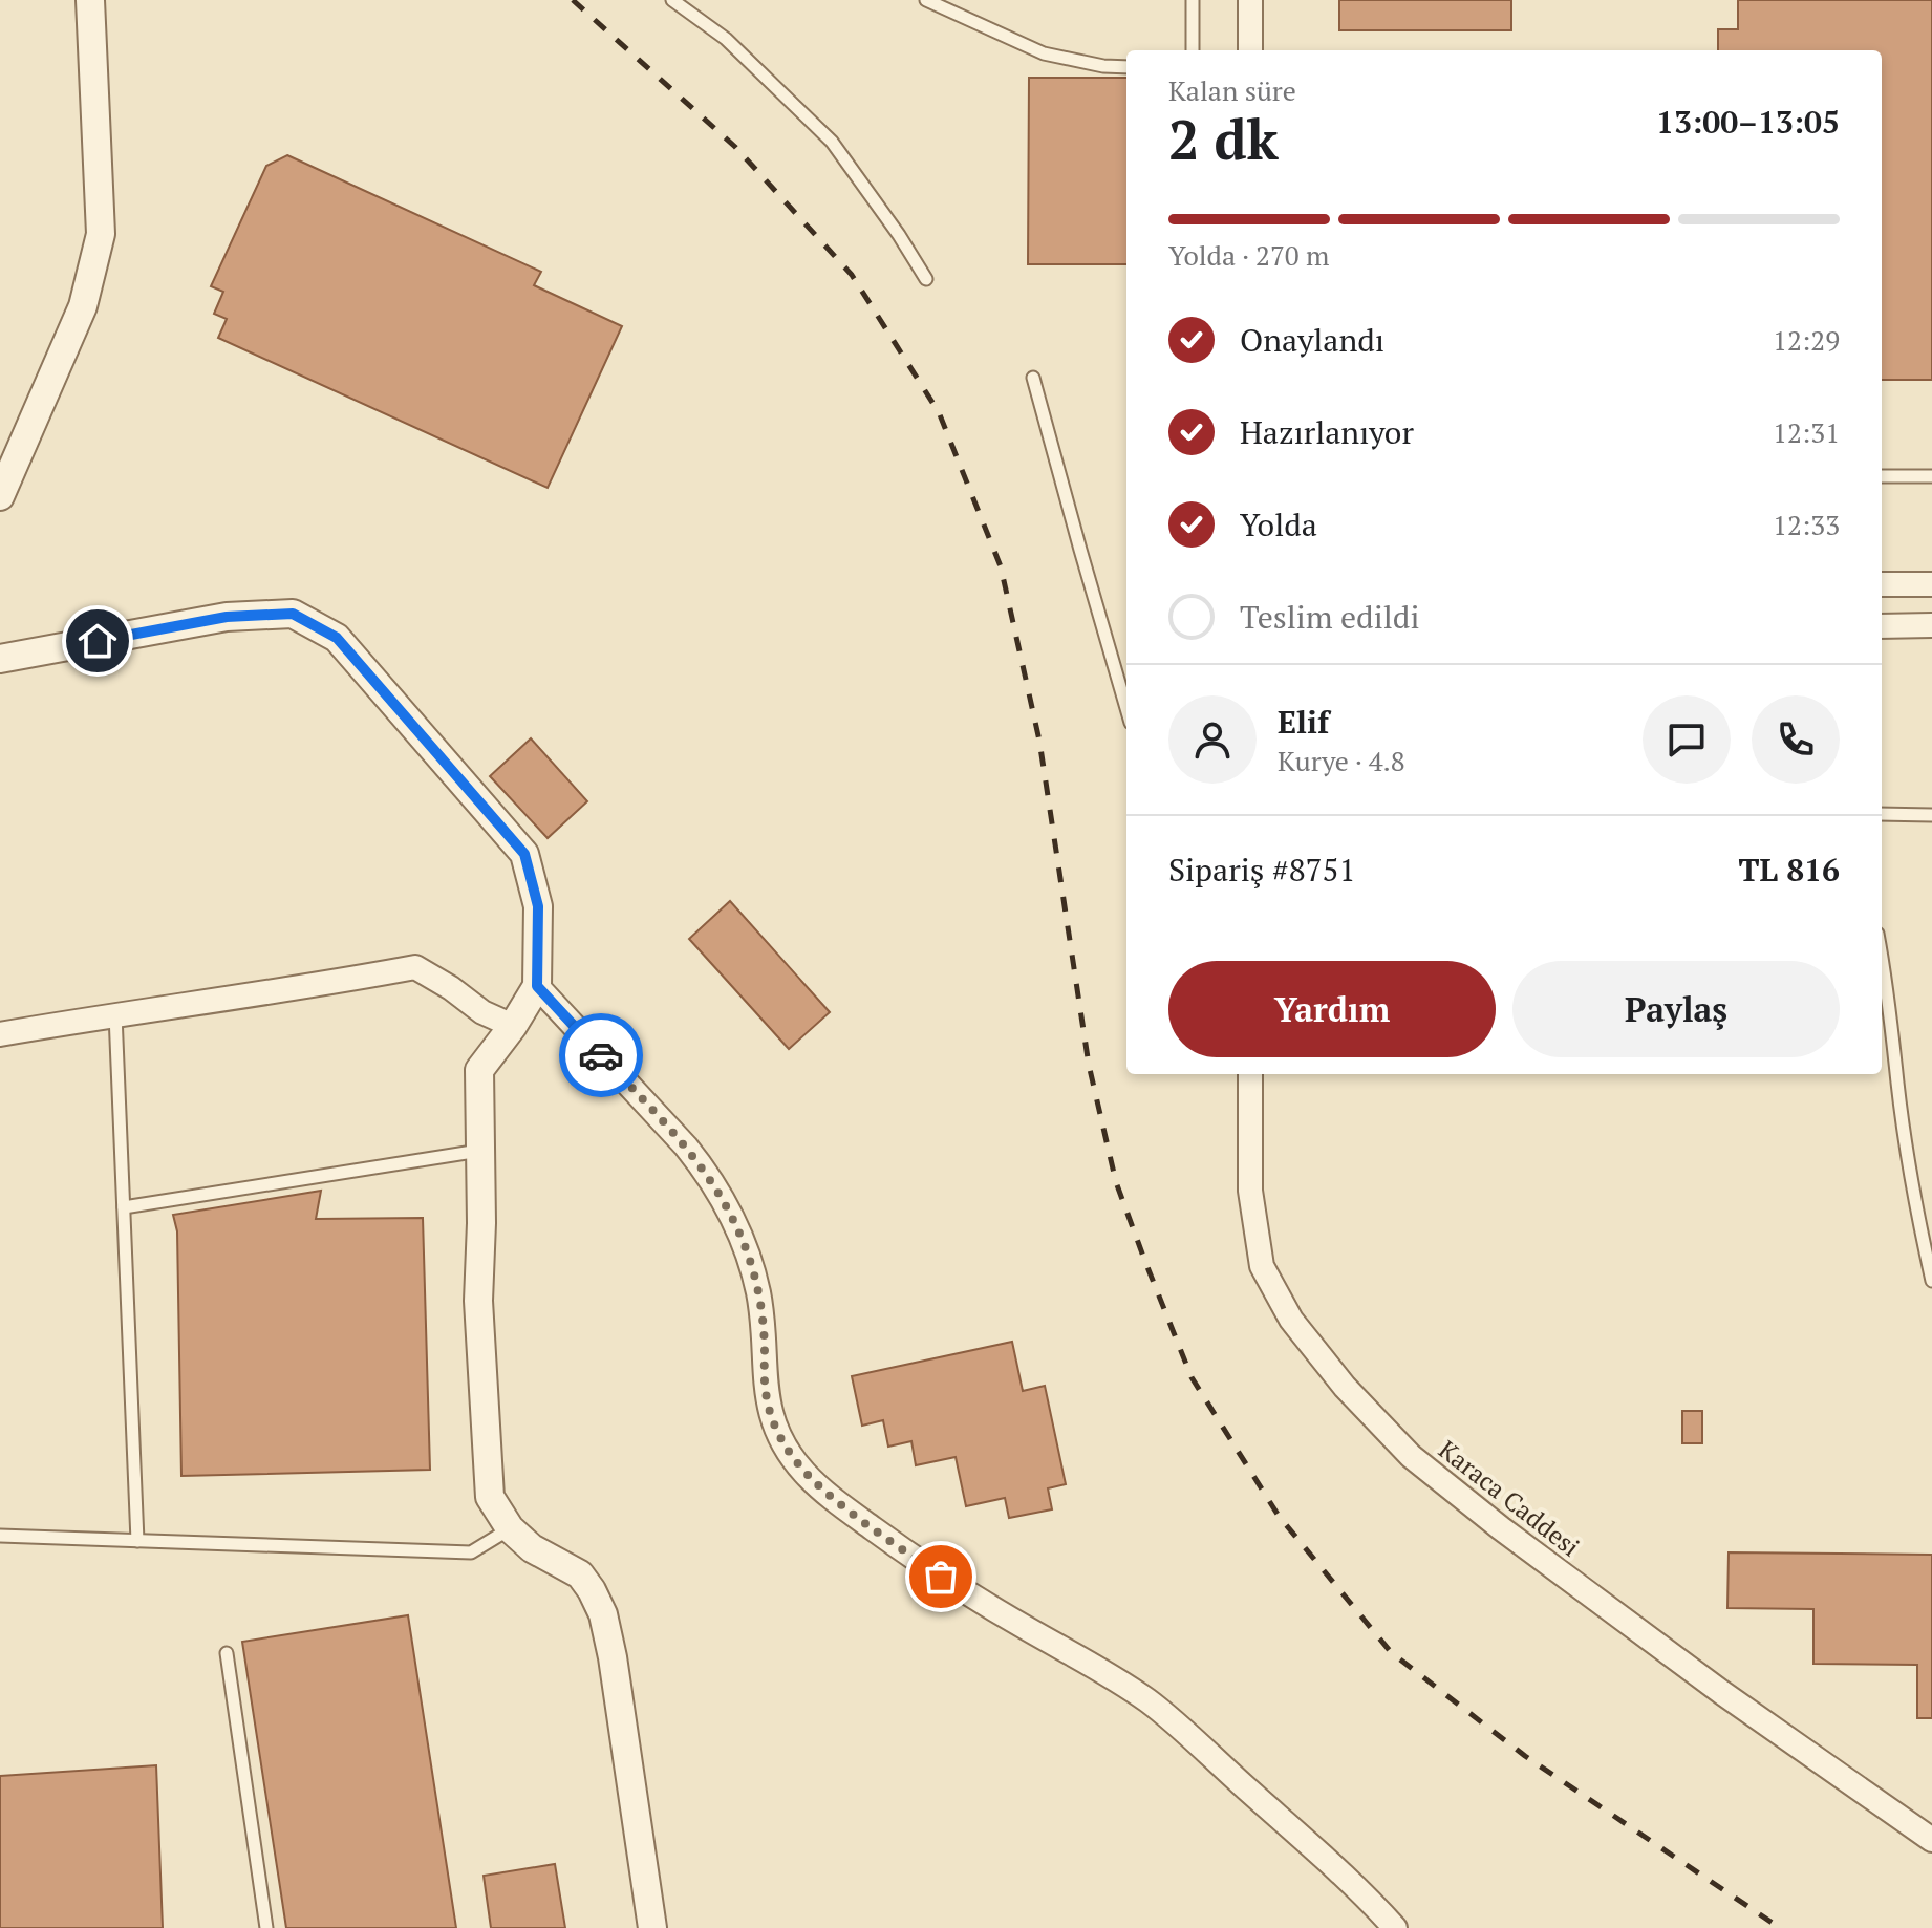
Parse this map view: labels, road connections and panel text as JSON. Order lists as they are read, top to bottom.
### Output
{
  "streets": {
    "street": ["Karaca Caddesi"]
  },
  "page": {
    "heading": ["2 dk", "Kalan süre", "13:00–13:05"],
    "panel": [
      "Elif",
      "Kurye · 4.8",
      "Sipariş #8751",
      "TL 816"
    ],
    "bar": "Yolda · 270 m",
    "list": [
      ["Onaylandı", "12:29"],
      ["Hazırlanıyor", "12:31"],
      ["Yolda", "12:33"],
      "Teslim edildi"
    ],
    "buttons": ["Yardım", "Paylaş"]
  }
}
